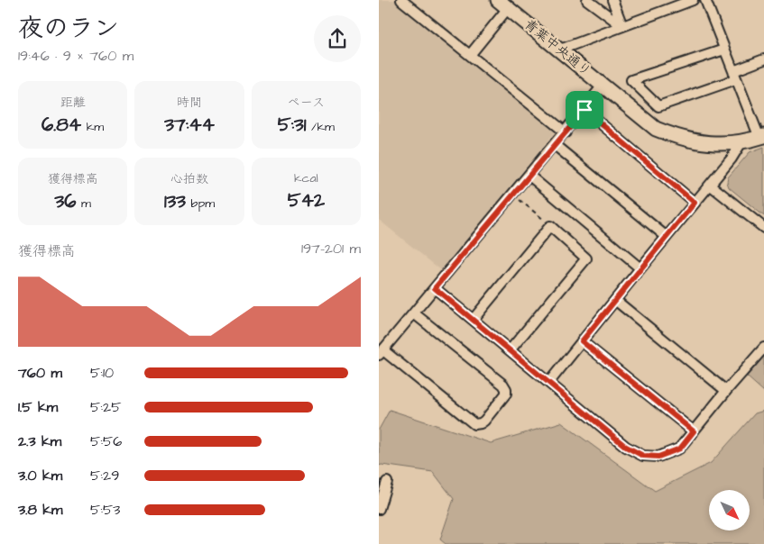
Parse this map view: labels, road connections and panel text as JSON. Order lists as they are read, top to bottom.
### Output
{
  "streets": {
    "street": ["青葉中央通り"]
  },
  "north": "bottom right",
  "page": {
    "heading": ["夜のラン", "19:46 · 9 × 760 m"],
    "stats": [
      ["距離", "6.84 km"],
      ["時間", "37:44"],
      ["ペース", "5:31 /km"],
      ["獲得標高", "36 m"],
      ["心拍数", "133 bpm"],
      ["kcal", "542"]
    ],
    "chart": ["獲得標高", "197–201 m"],
    "list": [
      {
        "name": "760 m",
        "note": "5:10"
      },
      {
        "name": "1.5 km",
        "note": "5:25"
      },
      {
        "name": "2.3 km",
        "note": "5:56"
      },
      {
        "name": "3.0 km",
        "note": "5:29"
      },
      {
        "name": "3.8 km",
        "note": "5:53"
      }
    ]
  }
}
